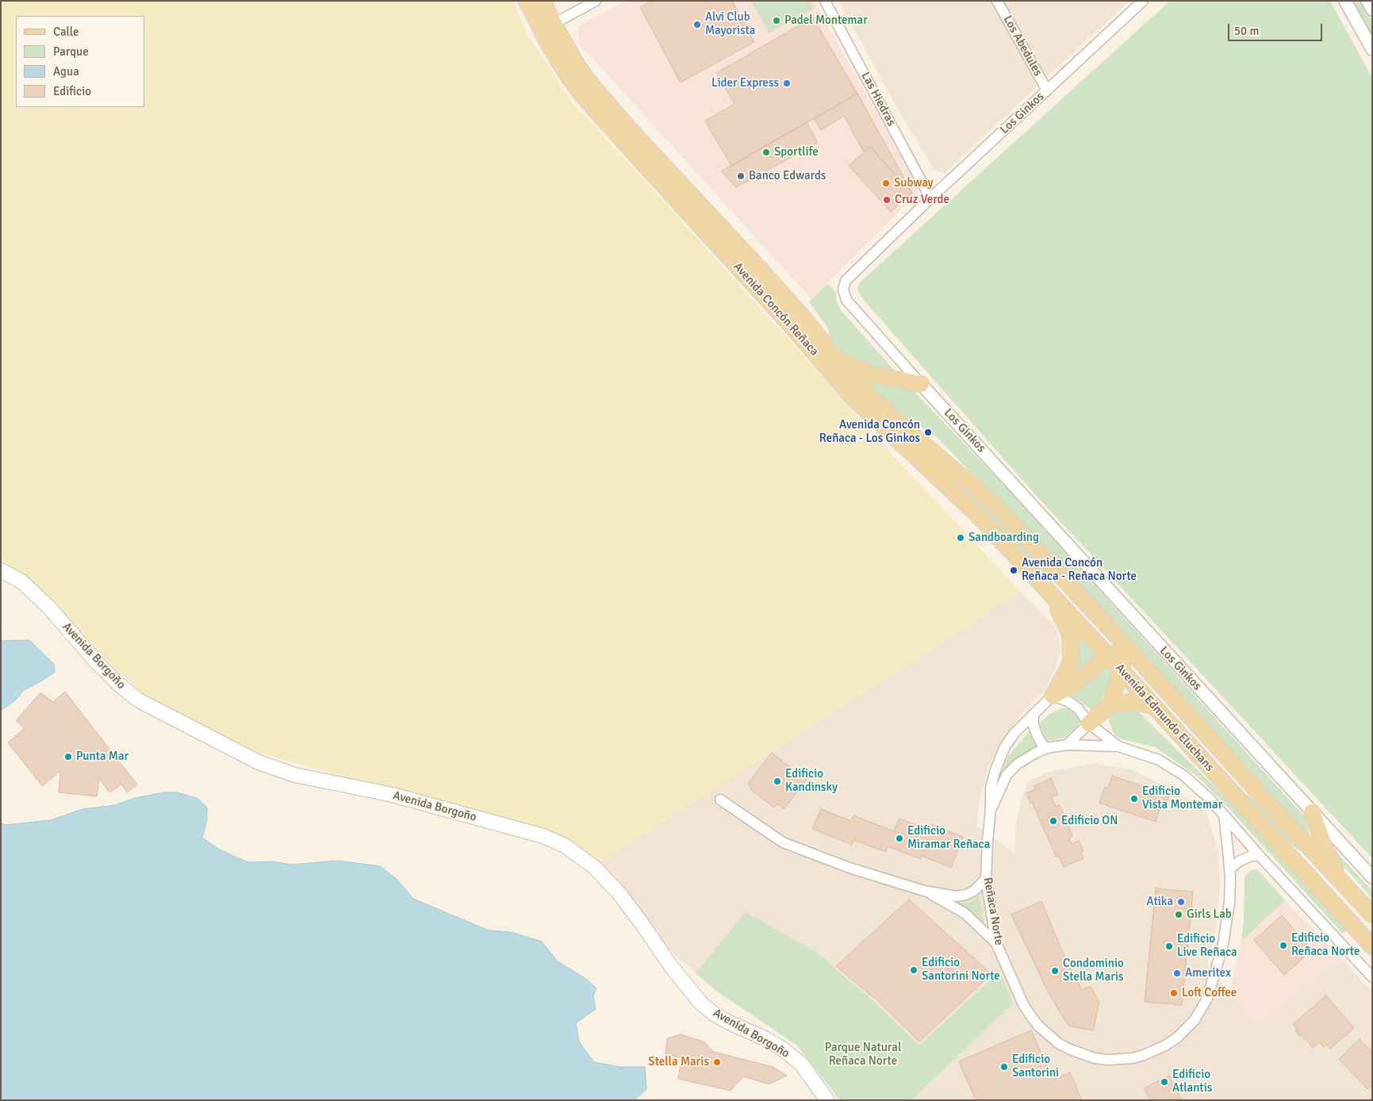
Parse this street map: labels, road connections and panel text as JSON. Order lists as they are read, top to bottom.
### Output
{
  "streets": {
    "main road": ["Avenida Concón Reñaca", "Avenida Borgoño", "Avenida Edmundo Eluchans"],
    "street": [
      "Los Abedules",
      "Las Hiedras",
      "Los Ginkos",
      "Reñaca Norte"
    ]
  },
  "crossings": [
    ["Los Abedules", "Los Ginkos"],
    ["Las Hiedras", "Los Ginkos"],
    ["Avenida Concón Reñaca", "Avenida Edmundo Eluchans"]
  ],
  "parks": ["Parque Natural Reñaca Norte"],
  "places": [
    "Padel Montemar",
    "Alvi Club Mayorista",
    "Lider Express",
    "Sportlife",
    "Banco Edwards",
    "Subway",
    "Cruz Verde",
    "Avenida Concón Reñaca - Los Ginkos",
    "Sandboarding",
    "Avenida Concón Reñaca - Reñaca Norte",
    "Punta Mar",
    "Edificio Kandinsky",
    "Edificio Vista Montemar",
    "Edificio ON",
    "Edificio Miramar Reñaca",
    "Atika",
    "Girls Lab",
    "Edificio Reñaca Norte",
    "Edificio Live Reñaca",
    "Edificio Santorini Norte",
    "Condominio Stella Maris",
    "Ameritex",
    "Loft Coffee",
    "Stella Maris",
    "Edificio Santorini",
    "Edificio Atlantis"
  ],
  "legend": [
    "Calle",
    "Parque",
    "Agua",
    "Edificio"
  ],
  "scale_bar": "50 m"
}
